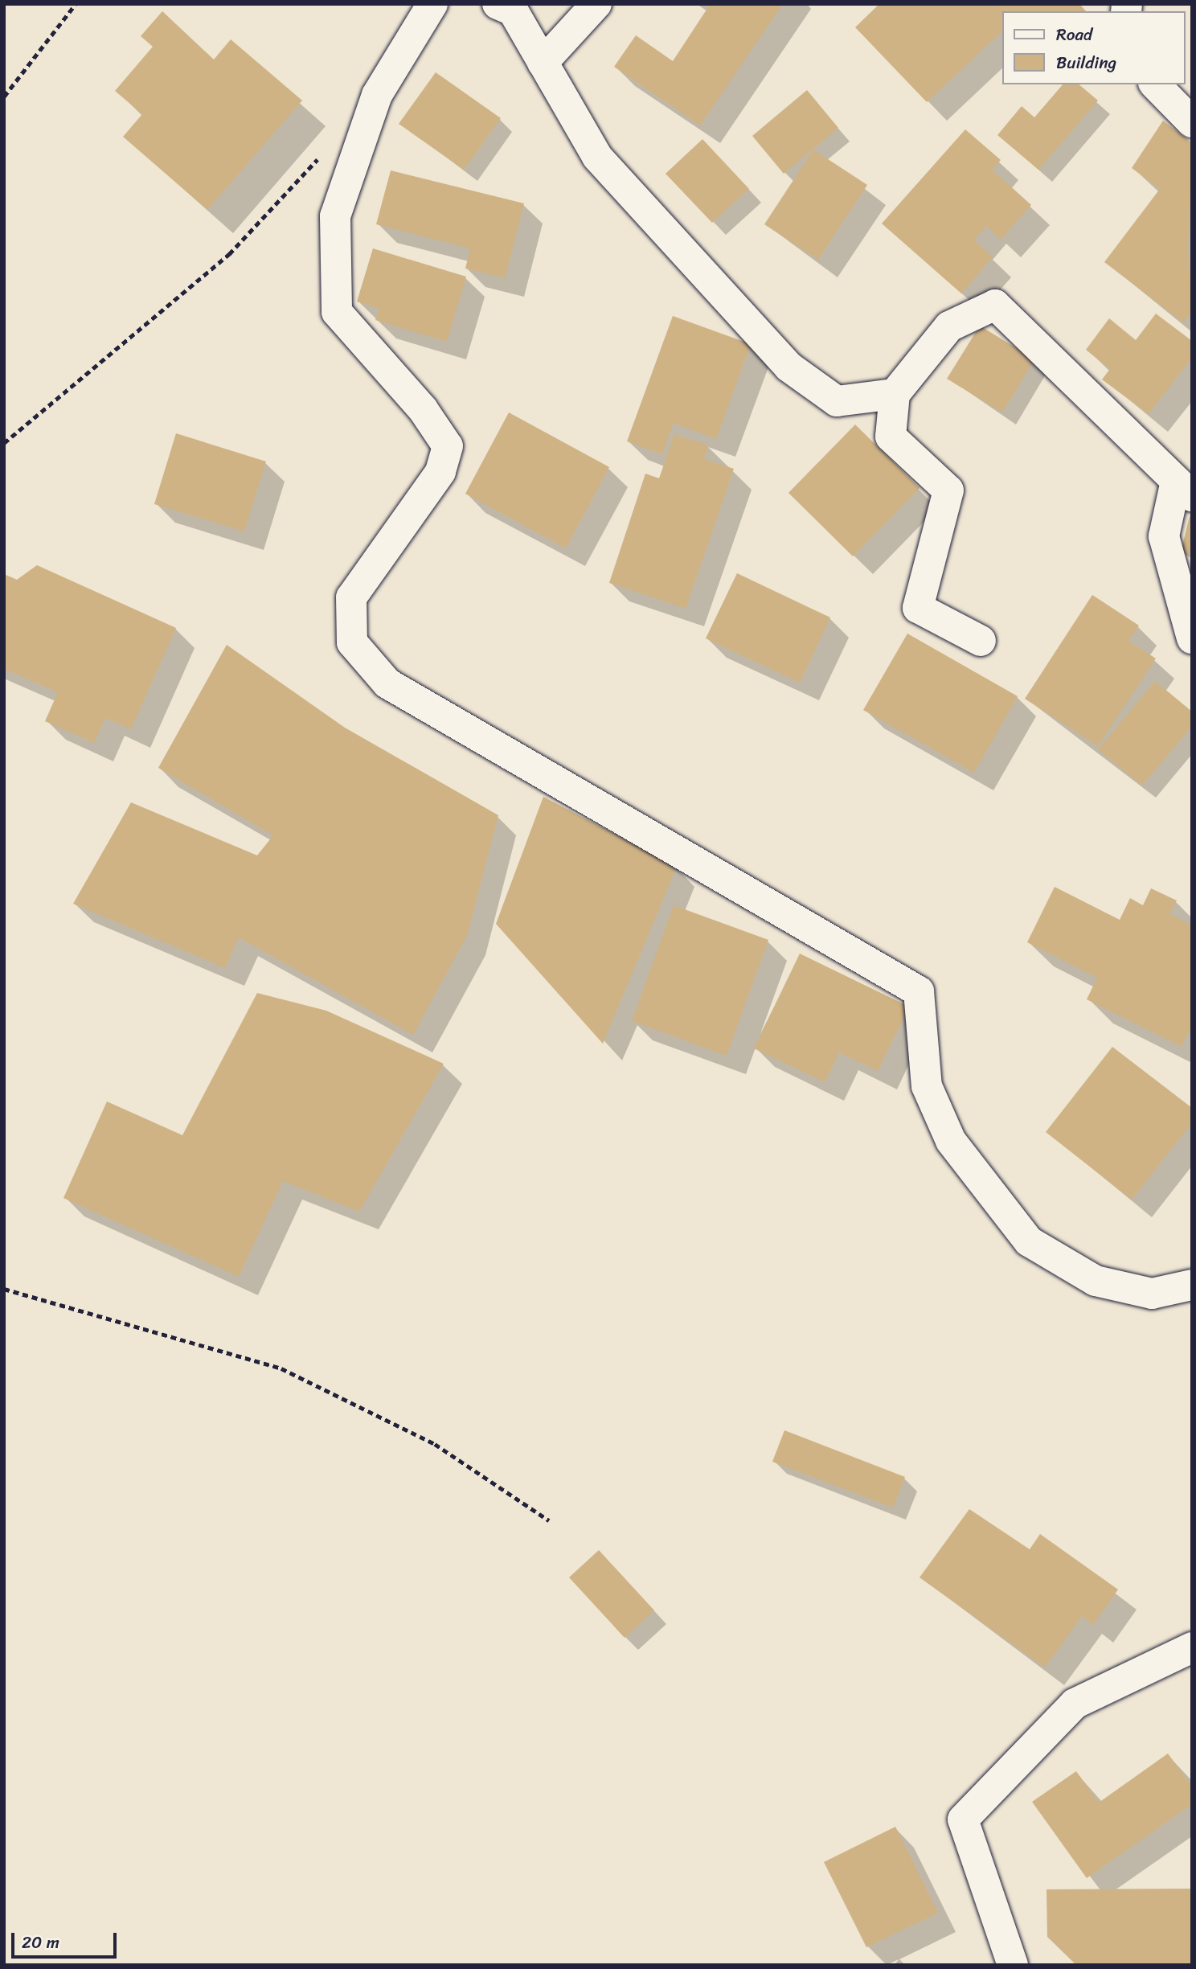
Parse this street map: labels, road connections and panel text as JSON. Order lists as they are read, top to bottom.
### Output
{
  "legend": ["Road", "Building"],
  "scale_bar": "20 m"
}
